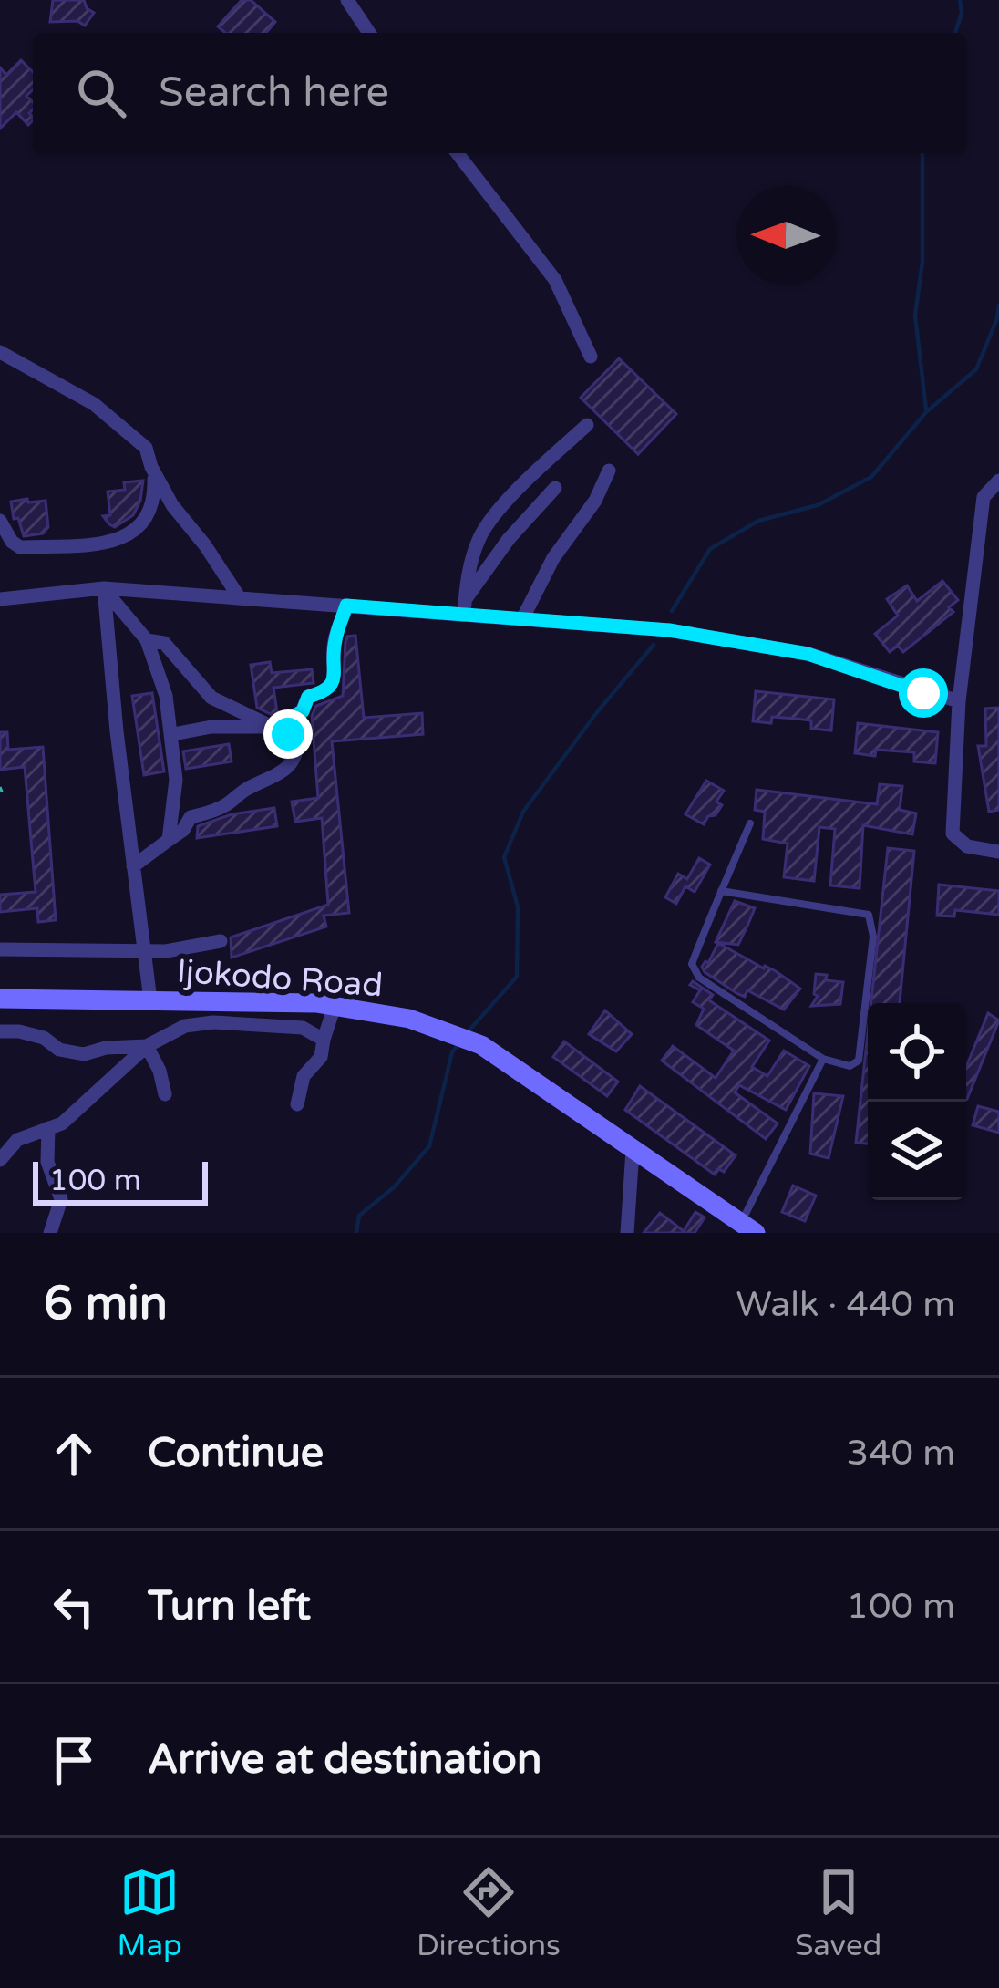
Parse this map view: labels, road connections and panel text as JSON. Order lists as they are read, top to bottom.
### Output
{
  "streets": {
    "main road": ["Ijokodo Road"]
  },
  "scale_bar": "100 m",
  "north": "left",
  "page": {
    "search": "Search here",
    "scale": "100 m",
    "heading": ["6 min", "Walk · 440 m"],
    "list": [
      ["Continue", "340 m"],
      ["Turn left", "100 m"],
      "Arrive at destination"
    ],
    "nav": ["Map", "Directions", "Saved"]
  }
}
